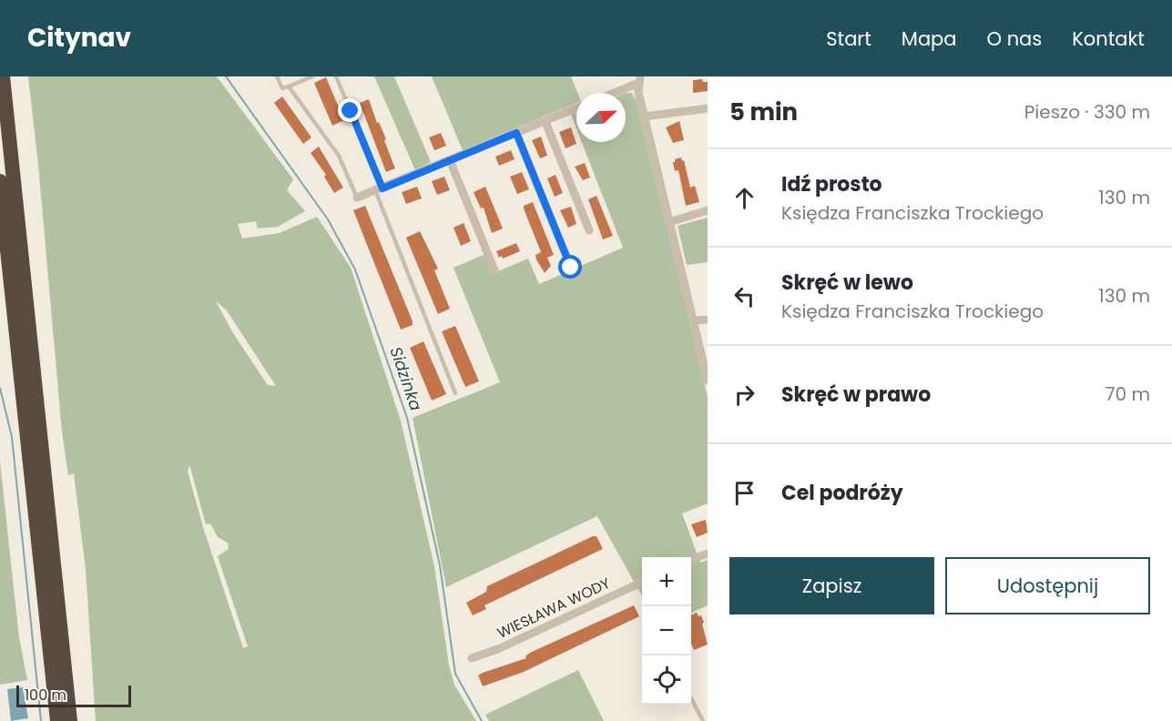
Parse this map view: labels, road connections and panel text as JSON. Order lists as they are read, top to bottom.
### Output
{
  "streets": {
    "street": ["WIESŁAWA WODY"]
  },
  "water": ["Sidzinka"],
  "scale_bar": "100 m",
  "north": "top right",
  "page": {
    "header": "Citynav",
    "nav": [
      "Start",
      "Mapa",
      "O nas",
      "Kontakt"
    ],
    "heading": ["5 min", "Pieszo · 330 m"],
    "list": [
      ["Idź prosto", "Księdza Franciszka Trockiego", "130 m"],
      ["Skręć w lewo", "Księdza Franciszka Trockiego", "130 m"],
      ["Skręć w prawo", "70 m"],
      "Cel podróży"
    ],
    "buttons": ["Zapisz", "Udostępnij"],
    "map_buttons": ["+", "−"],
    "scale": "100 m"
  }
}
